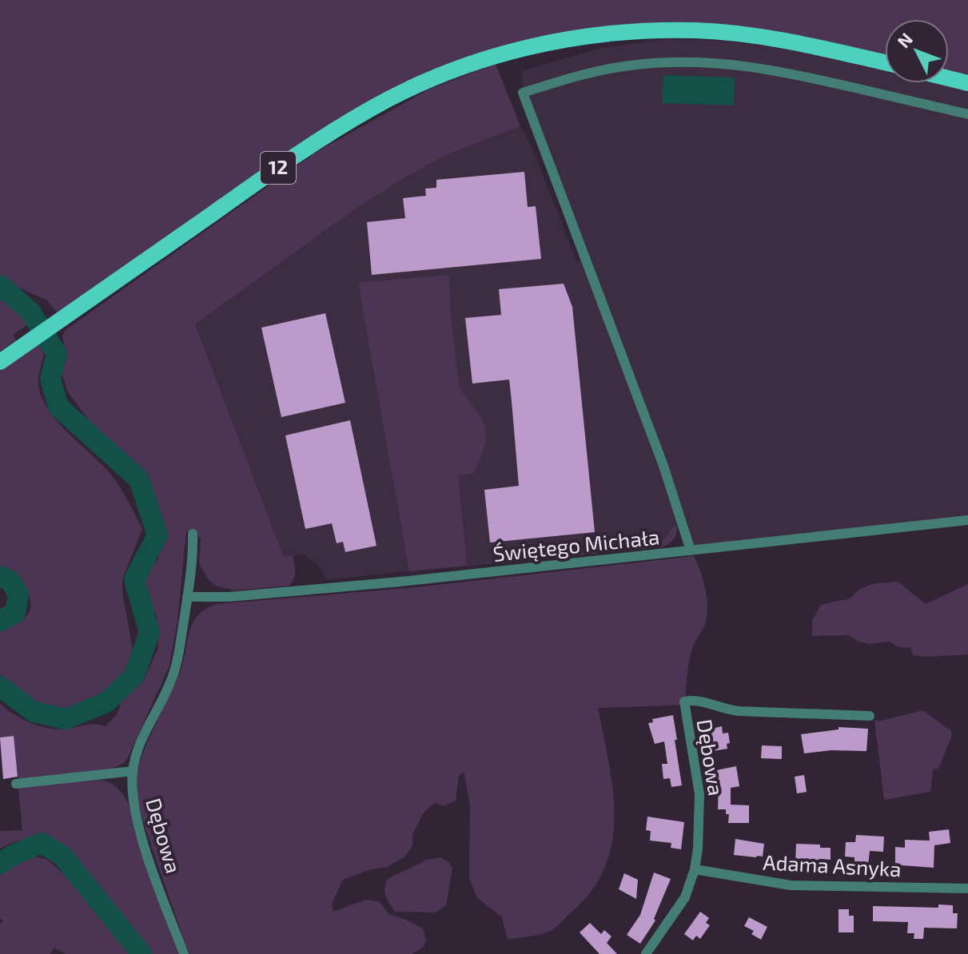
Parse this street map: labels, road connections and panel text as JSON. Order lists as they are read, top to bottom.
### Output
{
  "streets": {
    "main road": ["12"],
    "street": ["Świętego Michała", "Dębowa", "Adama Asnyka"]
  },
  "crossings": [
    ["Świętego Michała", "Dębowa"],
    ["Dębowa", "Adama Asnyka"]
  ],
  "north": "top left"
}
